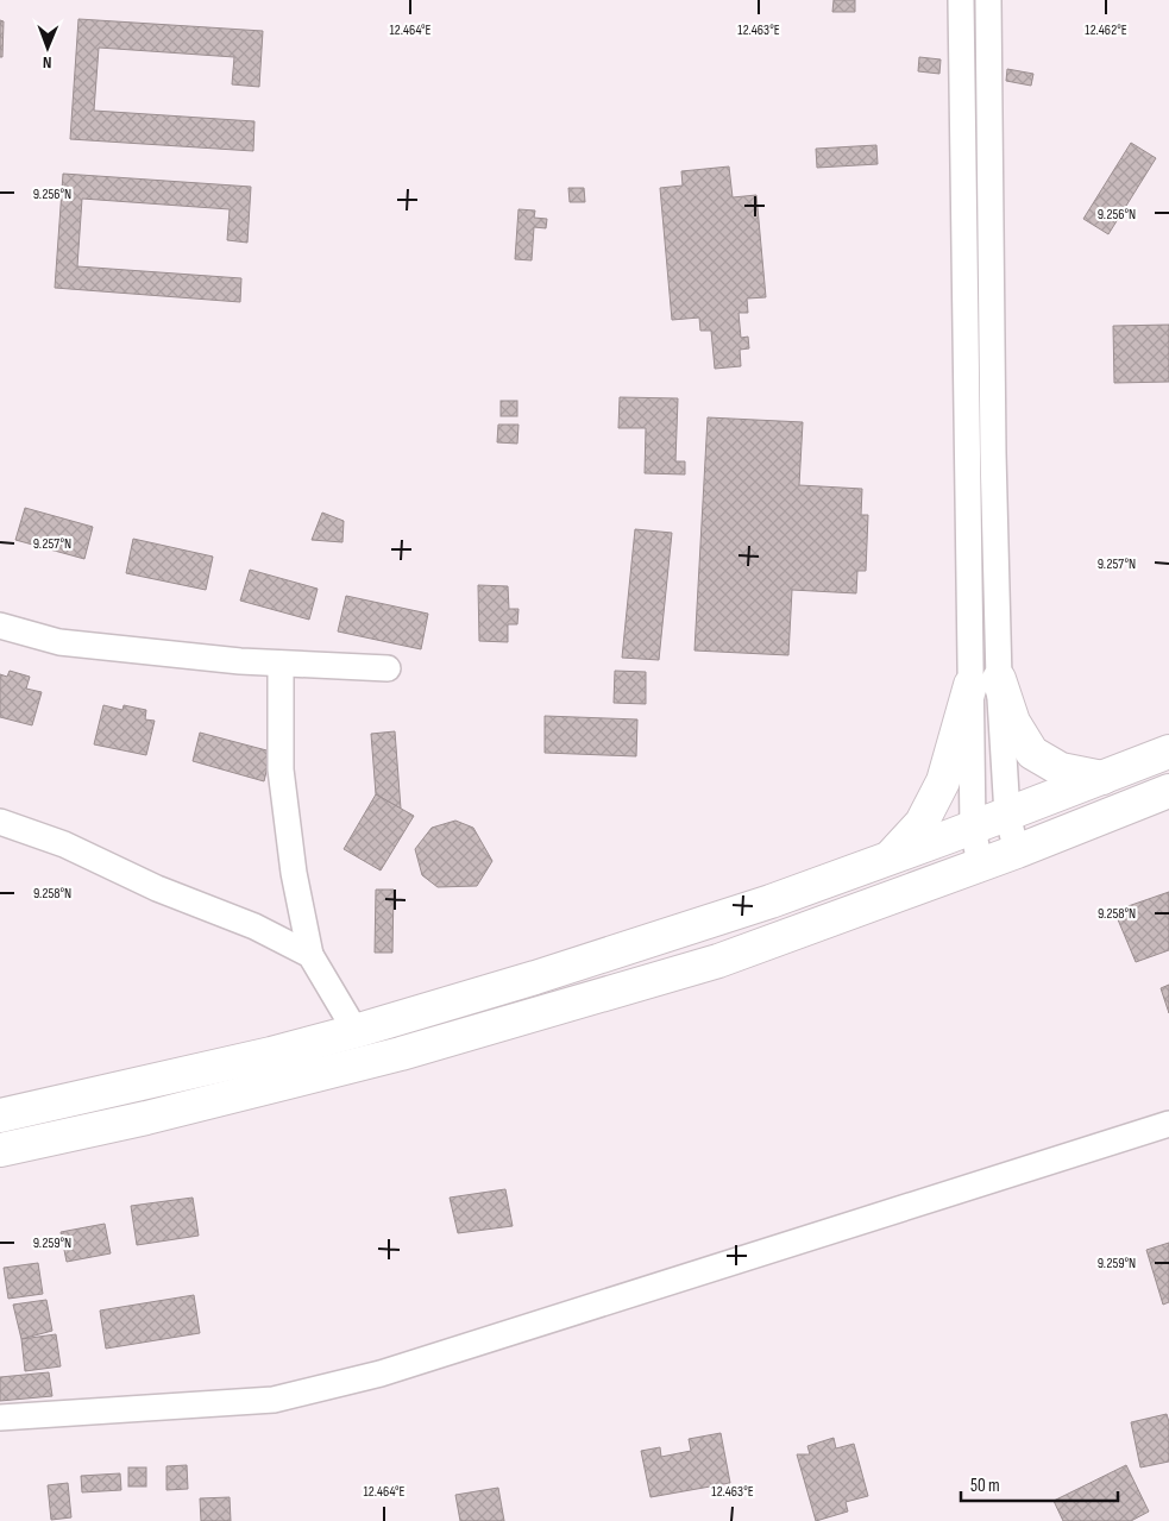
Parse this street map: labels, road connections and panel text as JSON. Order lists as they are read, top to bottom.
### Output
{
  "scale_bar": "50 m",
  "north": "bottom",
  "coordinates": [
    "12.464°E",
    "12.463°E",
    "12.462°E",
    "9.256°N",
    "9.257°N",
    "9.258°N",
    "9.259°N"
  ]
}
